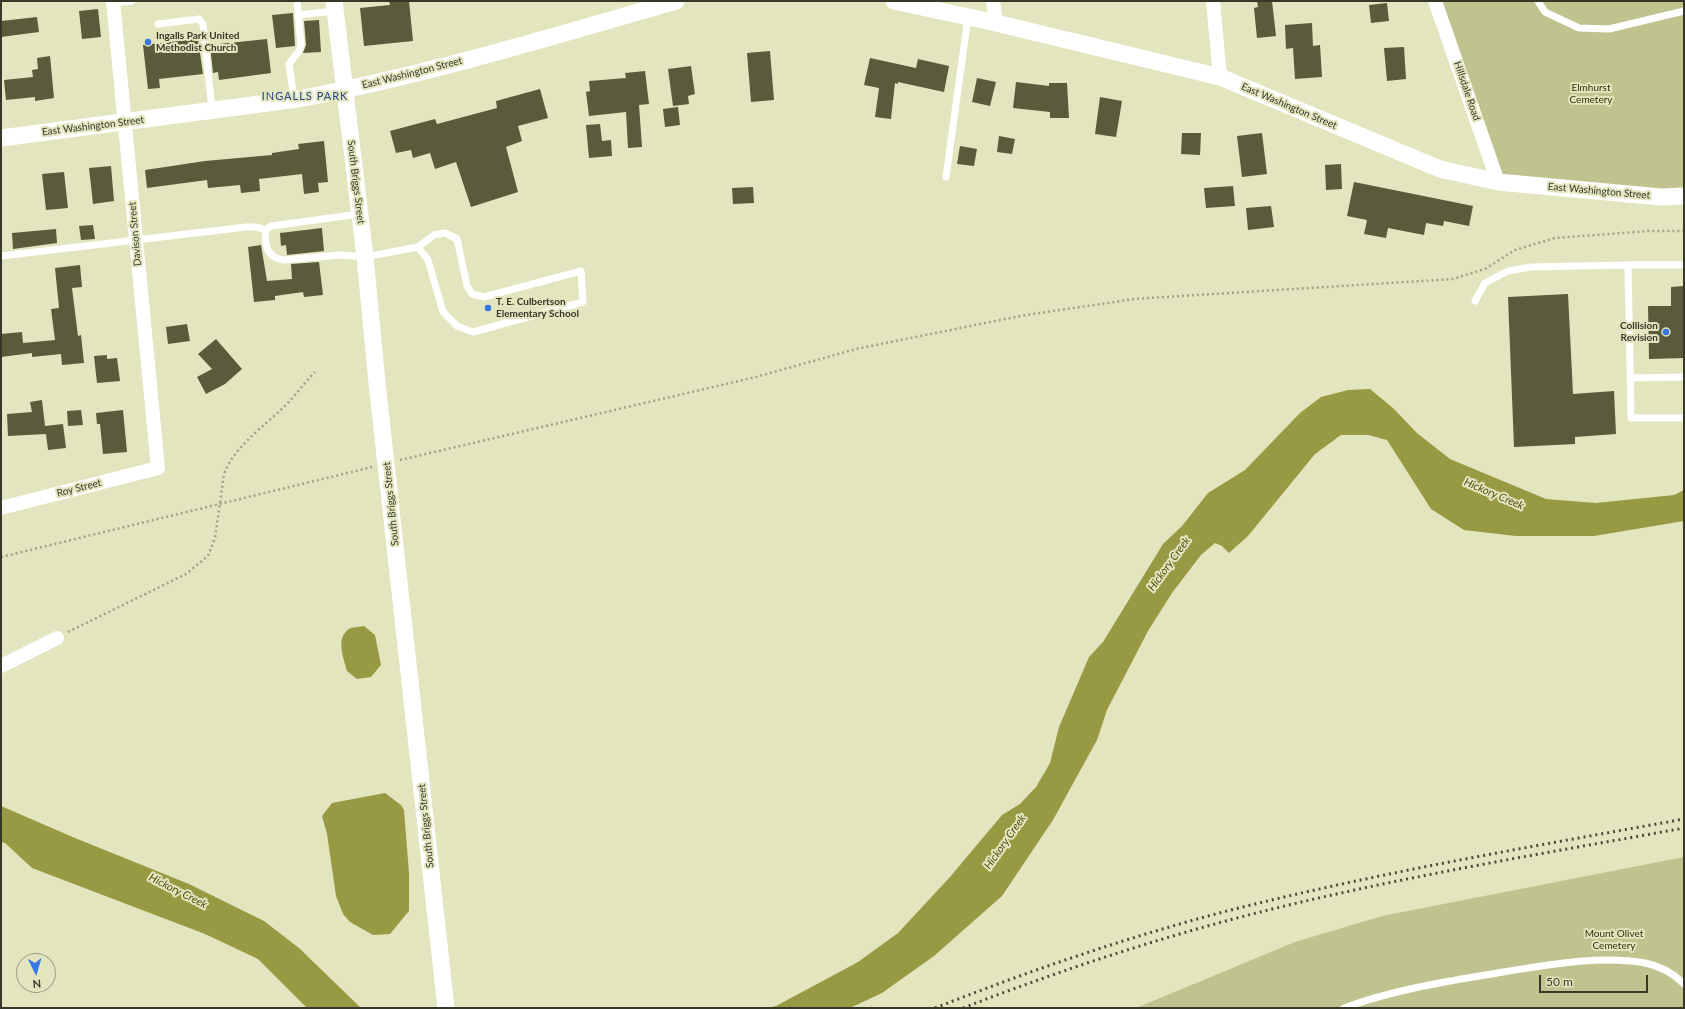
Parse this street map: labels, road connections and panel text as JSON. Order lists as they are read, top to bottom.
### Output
{
  "streets": {
    "street": [
      "East Washington Street",
      "Hillsdale Road",
      "South Briggs Street",
      "Davison Street",
      "Roy Street"
    ]
  },
  "crossings": [
    ["East Washington Street", "Hillsdale Road"],
    ["East Washington Street", "South Briggs Street"],
    ["East Washington Street", "Davison Street"],
    ["Davison Street", "Roy Street"]
  ],
  "districts": ["INGALLS PARK"],
  "water": ["Hickory Creek"],
  "parks": ["Elmhurst Cemetery", "Mount Olivet Cemetery"],
  "places": ["Ingalls Park United Methodist Church", "T. E. Culbertson Elementary School", "Collision Revision"],
  "scale_bar": "50 m",
  "north": "bottom"
}
